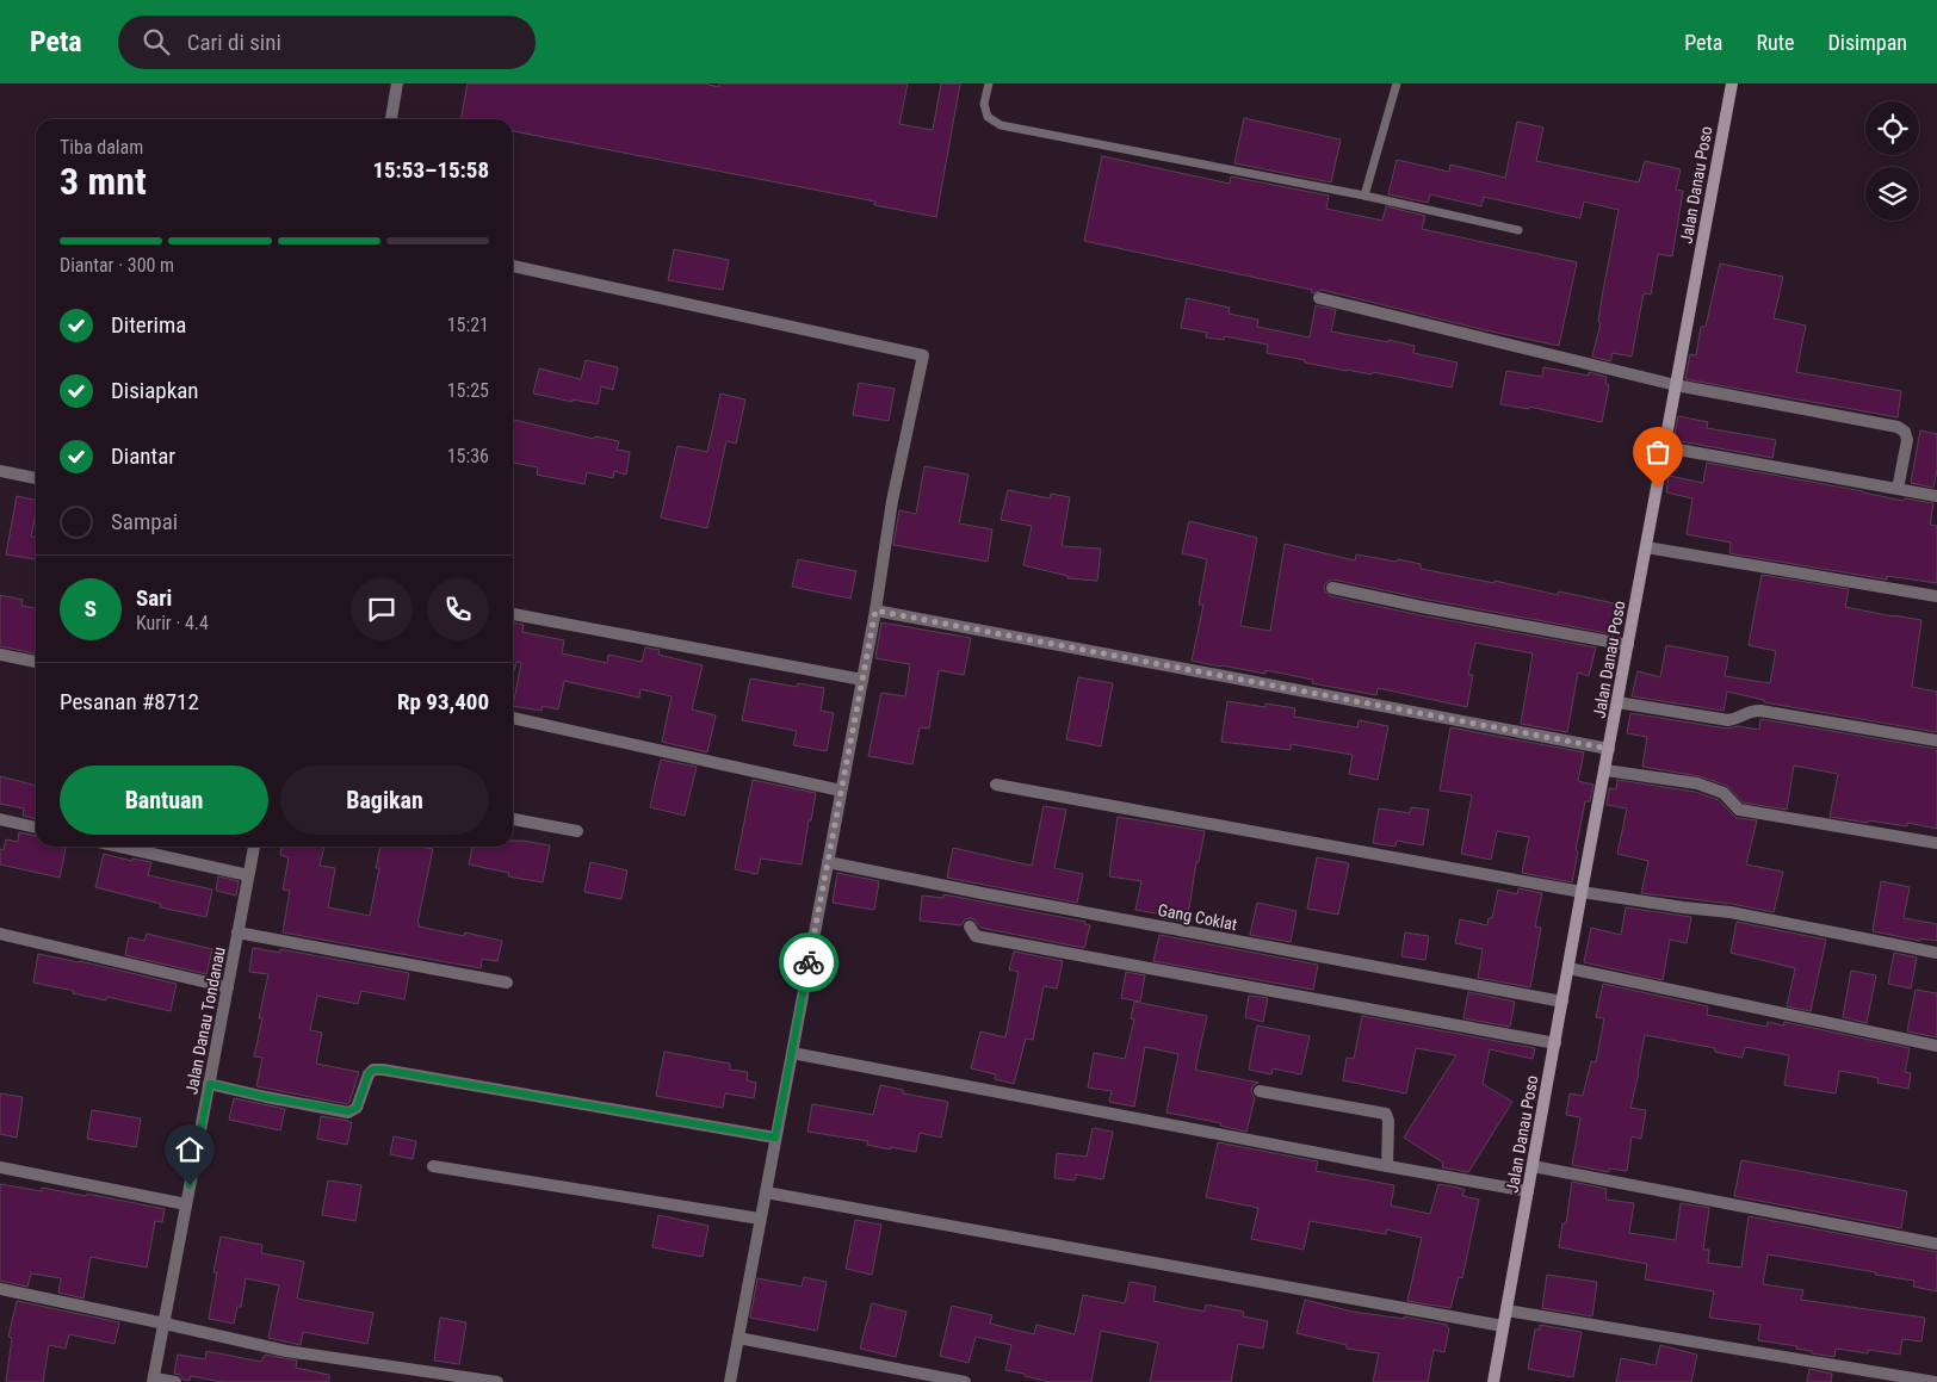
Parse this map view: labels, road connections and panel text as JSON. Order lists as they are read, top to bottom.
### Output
{
  "streets": {
    "street": ["Jalan Danau Poso", "Gang Coklat", "Jalan Danau Tondanau"]
  },
  "crossings": [
    ["Jalan Danau Poso", "Gang Coklat"]
  ],
  "page": {
    "header": "Peta",
    "search": "Cari di sini",
    "nav": ["Peta", "Rute", "Disimpan"],
    "heading": ["3 mnt", "Tiba dalam", "15:53–15:58"],
    "panel": [
      "Sari",
      "Kurir · 4.4",
      "Pesanan #8712",
      "Rp 93,400"
    ],
    "bar": "Diantar · 300 m",
    "list": [
      ["Diterima", "15:21"],
      ["Disiapkan", "15:25"],
      ["Diantar", "15:36"],
      "Sampai"
    ],
    "round": "S",
    "buttons": ["Bantuan", "Bagikan"]
  }
}
